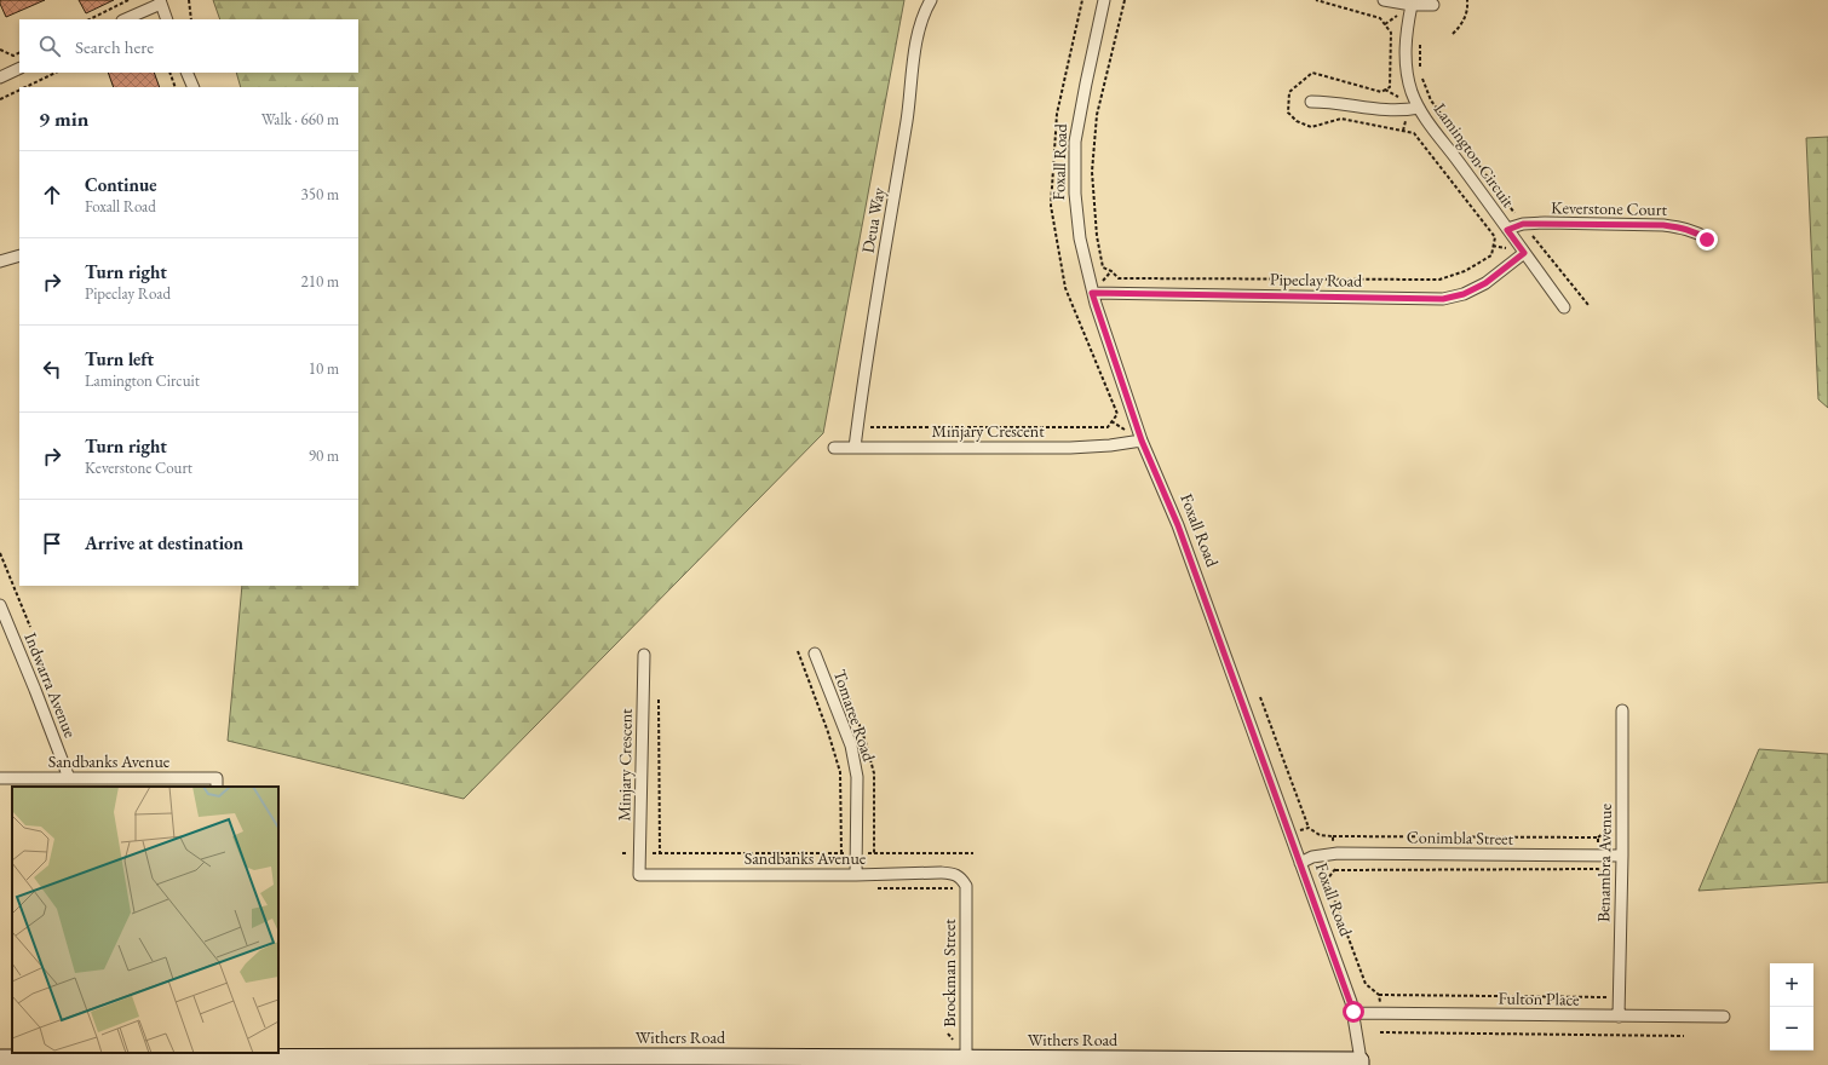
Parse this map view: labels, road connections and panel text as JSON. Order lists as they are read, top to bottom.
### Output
{
  "streets": {
    "street": [
      "Lamington Circuit",
      "Foxall Road",
      "Keverstone Court",
      "Deua Way",
      "Pipeclay Road",
      "Minjary Crescent",
      "Indwarra Avenue",
      "Tomaree Road",
      "Sandbanks Avenue",
      "Conimbla Street",
      "Benambra Avenue",
      "Brockman Street",
      "Fulton Place",
      "Withers Road"
    ]
  },
  "crossings": [
    ["Lamington Circuit", "Keverstone Court"],
    ["Lamington Circuit", "Pipeclay Road"],
    ["Foxall Road", "Pipeclay Road"],
    ["Foxall Road", "Minjary Crescent"],
    ["Foxall Road", "Conimbla Street"],
    ["Foxall Road", "Fulton Place"],
    ["Foxall Road", "Withers Road"],
    ["Deua Way", "Minjary Crescent"],
    ["Minjary Crescent", "Sandbanks Avenue"],
    ["Indwarra Avenue", "Sandbanks Avenue"],
    ["Tomaree Road", "Sandbanks Avenue"],
    ["Sandbanks Avenue", "Brockman Street"],
    ["Conimbla Street", "Benambra Avenue"],
    ["Benambra Avenue", "Fulton Place"],
    ["Brockman Street", "Withers Road"]
  ],
  "page": {
    "search": "Search here",
    "heading": ["9 min", "Walk · 660 m"],
    "list": [
      ["Continue", "Foxall Road", "350 m"],
      ["Turn right", "Pipeclay Road", "210 m"],
      ["Turn left", "Lamington Circuit", "10 m"],
      ["Turn right", "Keverstone Court", "90 m"],
      "Arrive at destination"
    ],
    "map_buttons": ["+", "−"]
  }
}
